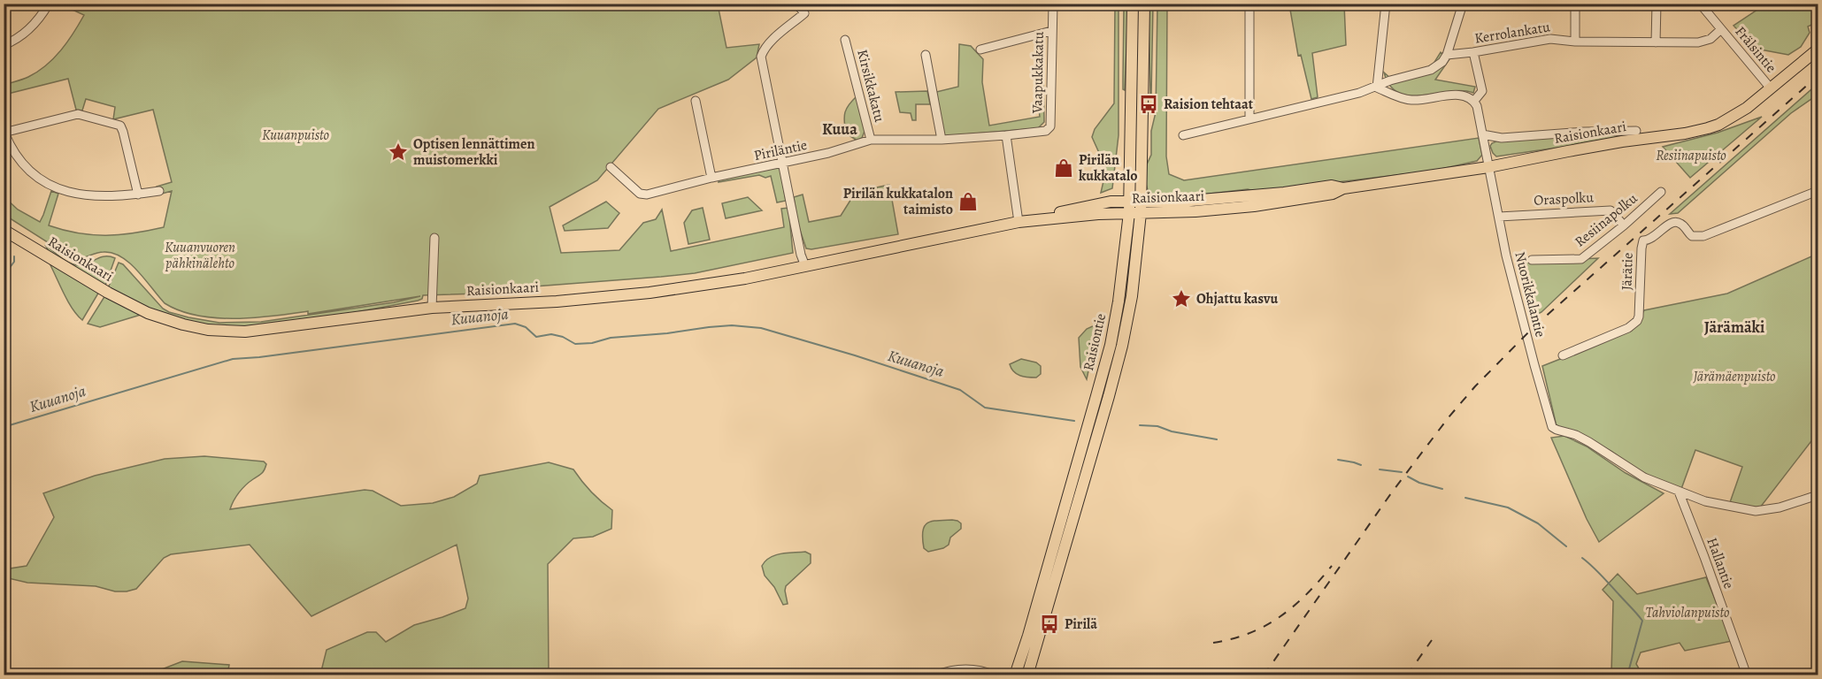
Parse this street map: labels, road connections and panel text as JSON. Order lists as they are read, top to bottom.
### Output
{
  "streets": {
    "main road": ["Raisionkaari", "Raisiontie"],
    "street": [
      "Kerrolankatu",
      "Frälsintie",
      "Vaapukkakatu",
      "Kirsikkakatu",
      "Piriläntie",
      "Oraspolku",
      "Resiinapolku",
      "Järätie",
      "Nuorikkalantie",
      "Hallantie"
    ]
  },
  "crossings": [
    ["Kerrolankatu", "Frälsintie"],
    ["Frälsintie", "Raisionkaari"],
    ["Vaapukkakatu", "Piriläntie"],
    ["Kirsikkakatu", "Piriläntie"],
    ["Raisionkaari", "Nuorikkalantie"],
    ["Raisionkaari", "Raisiontie"],
    ["Oraspolku", "Resiinapolku"],
    ["Oraspolku", "Nuorikkalantie"],
    ["Nuorikkalantie", "Hallantie"]
  ],
  "districts": ["Kuua", "Järämäki"],
  "water": ["Kuuanoja"],
  "parks": [
    "Kuuanpuisto",
    "Resiinapuisto",
    "Kuuanvuoren pähkinälehto",
    "Järämäenpuisto",
    "Tahviolanpuisto"
  ],
  "places": {
    "bus stop": ["Raision tehtaat", "Pirilä"],
    "place": ["Optisen lennättimen muistomerkki", "Ohjattu kasvu"],
    "shop": ["Pirilän kukkatalo", "Pirilän kukkatalon taimisto"]
  }
}
